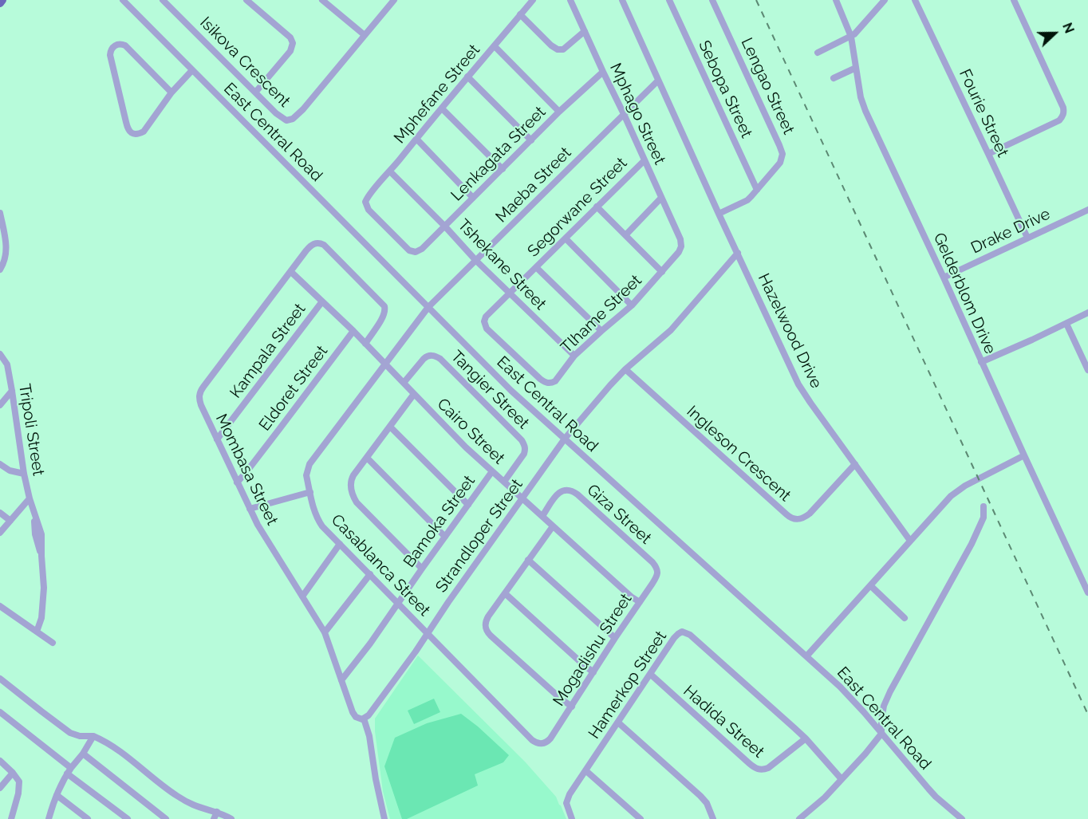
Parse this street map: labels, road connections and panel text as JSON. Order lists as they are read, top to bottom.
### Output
{
  "streets": {
    "street": [
      "Isikova Crescent",
      "Lengao Street",
      "Sebopa Street",
      "Mphefane Street",
      "Fourie Street",
      "Mphago Street",
      "East Central Road",
      "Lenkagata Street",
      "Maeba Street",
      "Segorwane Street",
      "Drake Drive",
      "Tshekane Street",
      "Gelderblom Drive",
      "Tlhame Street",
      "Hazelwood Drive",
      "Kampala Street",
      "Eldoret Street",
      "Tangier Street",
      "Tripoli Street",
      "Cairo Street",
      "Ingleson Crescent",
      "Mombasa Street",
      "Giza Street",
      "Bamoka Street",
      "Strandloper Street",
      "Casablanca Street",
      "Mogadishu Street",
      "Hamerkop Street",
      "Hadida Street"
    ]
  },
  "crossings": [
    ["Lengao Street", "Sebopa Street"],
    ["Lengao Street", "Hazelwood Drive"],
    ["Mphefane Street", "Lenkagata Street"],
    ["Mphefane Street", "Tshekane Street"],
    ["Fourie Street", "Drake Drive"],
    ["Mphago Street", "Lenkagata Street"],
    ["Mphago Street", "Maeba Street"],
    ["Mphago Street", "Segorwane Street"],
    ["Mphago Street", "Tlhame Street"],
    ["East Central Road", "Maeba Street"],
    ["East Central Road", "Strandloper Street"],
    ["East Central Road", "Casablanca Street"],
    ["Lenkagata Street", "Tshekane Street"],
    ["Maeba Street", "Tshekane Street"],
    ["Maeba Street", "Hazelwood Drive"],
    ["Maeba Street", "Casablanca Street"],
    ["Segorwane Street", "Tshekane Street"],
    ["Segorwane Street", "Tlhame Street"],
    ["Drake Drive", "Gelderblom Drive"],
    ["Tshekane Street", "Tlhame Street"],
    ["Hazelwood Drive", "Ingleson Crescent"],
    ["Kampala Street", "Cairo Street"],
    ["Kampala Street", "Mombasa Street"],
    ["Eldoret Street", "Cairo Street"],
    ["Eldoret Street", "Mombasa Street"],
    ["Tangier Street", "Cairo Street"],
    ["Cairo Street", "Mombasa Street"],
    ["Cairo Street", "Giza Street"],
    ["Cairo Street", "Bamoka Street"],
    ["Cairo Street", "Strandloper Street"],
    ["Cairo Street", "Casablanca Street"],
    ["Cairo Street", "Mogadishu Street"],
    ["Mombasa Street", "Bamoka Street"],
    ["Mombasa Street", "Strandloper Street"],
    ["Giza Street", "Mogadishu Street"],
    ["Bamoka Street", "Casablanca Street"],
    ["Strandloper Street", "Casablanca Street"],
    ["Casablanca Street", "Mogadishu Street"],
    ["Hamerkop Street", "Hadida Street"]
  ],
  "north": "right"
}
